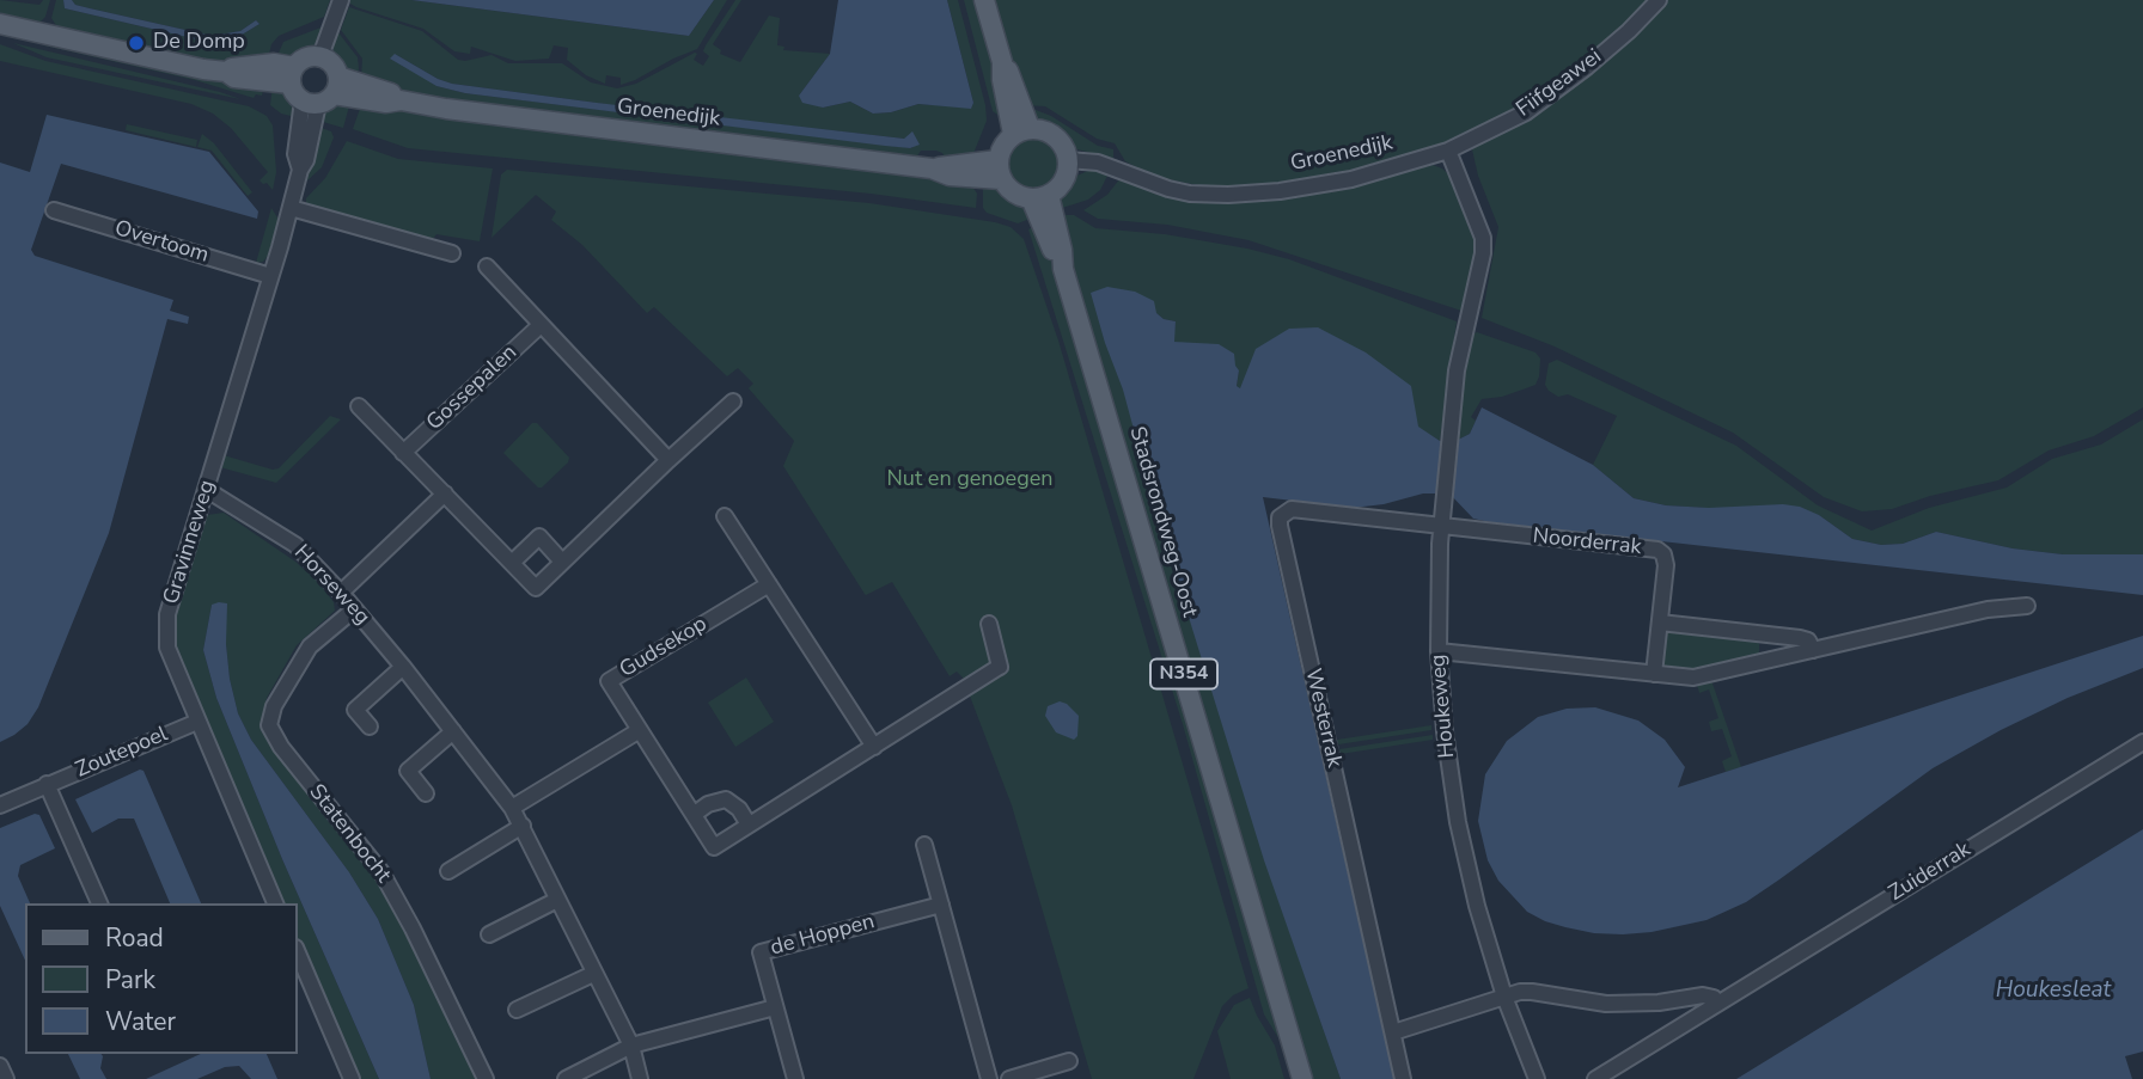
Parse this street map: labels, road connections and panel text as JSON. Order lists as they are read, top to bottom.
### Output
{
  "streets": {
    "main road": ["Groenedijk", "Stadsrondweg-Oost", "N354"],
    "street": [
      "Fiifgeawei",
      "Overtoom",
      "Gossepalen",
      "Gravinneweg",
      "Noorderrak",
      "Horseweg",
      "Gudsekop",
      "Houkeweg",
      "Westerrak",
      "Zoutepoel",
      "Statenbocht",
      "Zuiderrak",
      "de Hoppen"
    ]
  },
  "crossings": [
    ["Fiifgeawei", "Groenedijk"],
    ["Fiifgeawei", "Houkeweg"],
    ["Groenedijk", "Stadsrondweg-Oost"],
    ["Groenedijk", "Gravinneweg"],
    ["Groenedijk", "Houkeweg"],
    ["Overtoom", "Gravinneweg"],
    ["Gravinneweg", "Horseweg"],
    ["Gravinneweg", "Zoutepoel"],
    ["Noorderrak", "Houkeweg"],
    ["Noorderrak", "Westerrak"],
    ["Horseweg", "Statenbocht"],
    ["Houkeweg", "Westerrak"]
  ],
  "water": ["Houkesleat"],
  "parks": ["Nut en genoegen"],
  "places": ["De Domp"],
  "legend": ["Road", "Park", "Water"]
}
